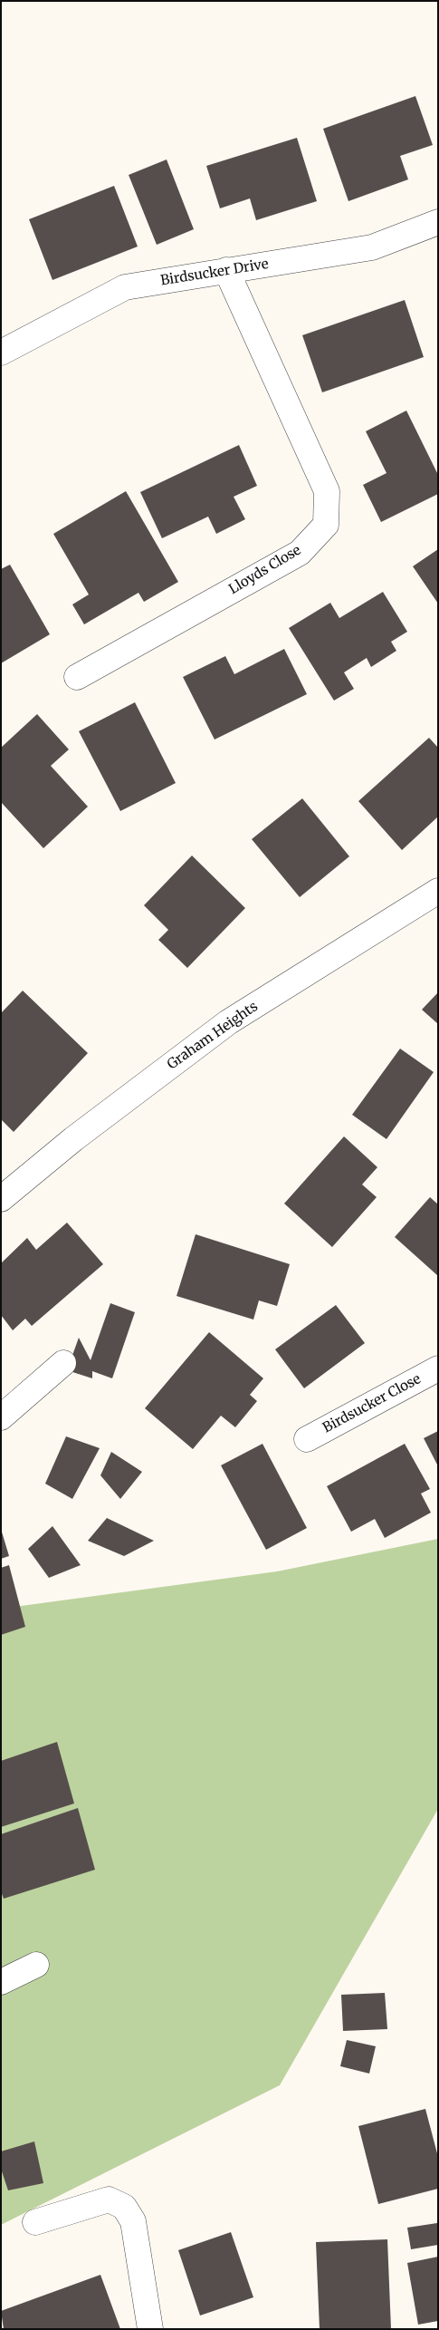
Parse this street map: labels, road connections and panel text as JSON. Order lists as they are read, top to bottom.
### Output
{
  "streets": {
    "street": [
      "Birdsucker Drive",
      "Lloyds Close",
      "Graham Heights",
      "Birdsucker Close"
    ]
  },
  "crossings": [
    ["Birdsucker Drive", "Lloyds Close"]
  ]
}
